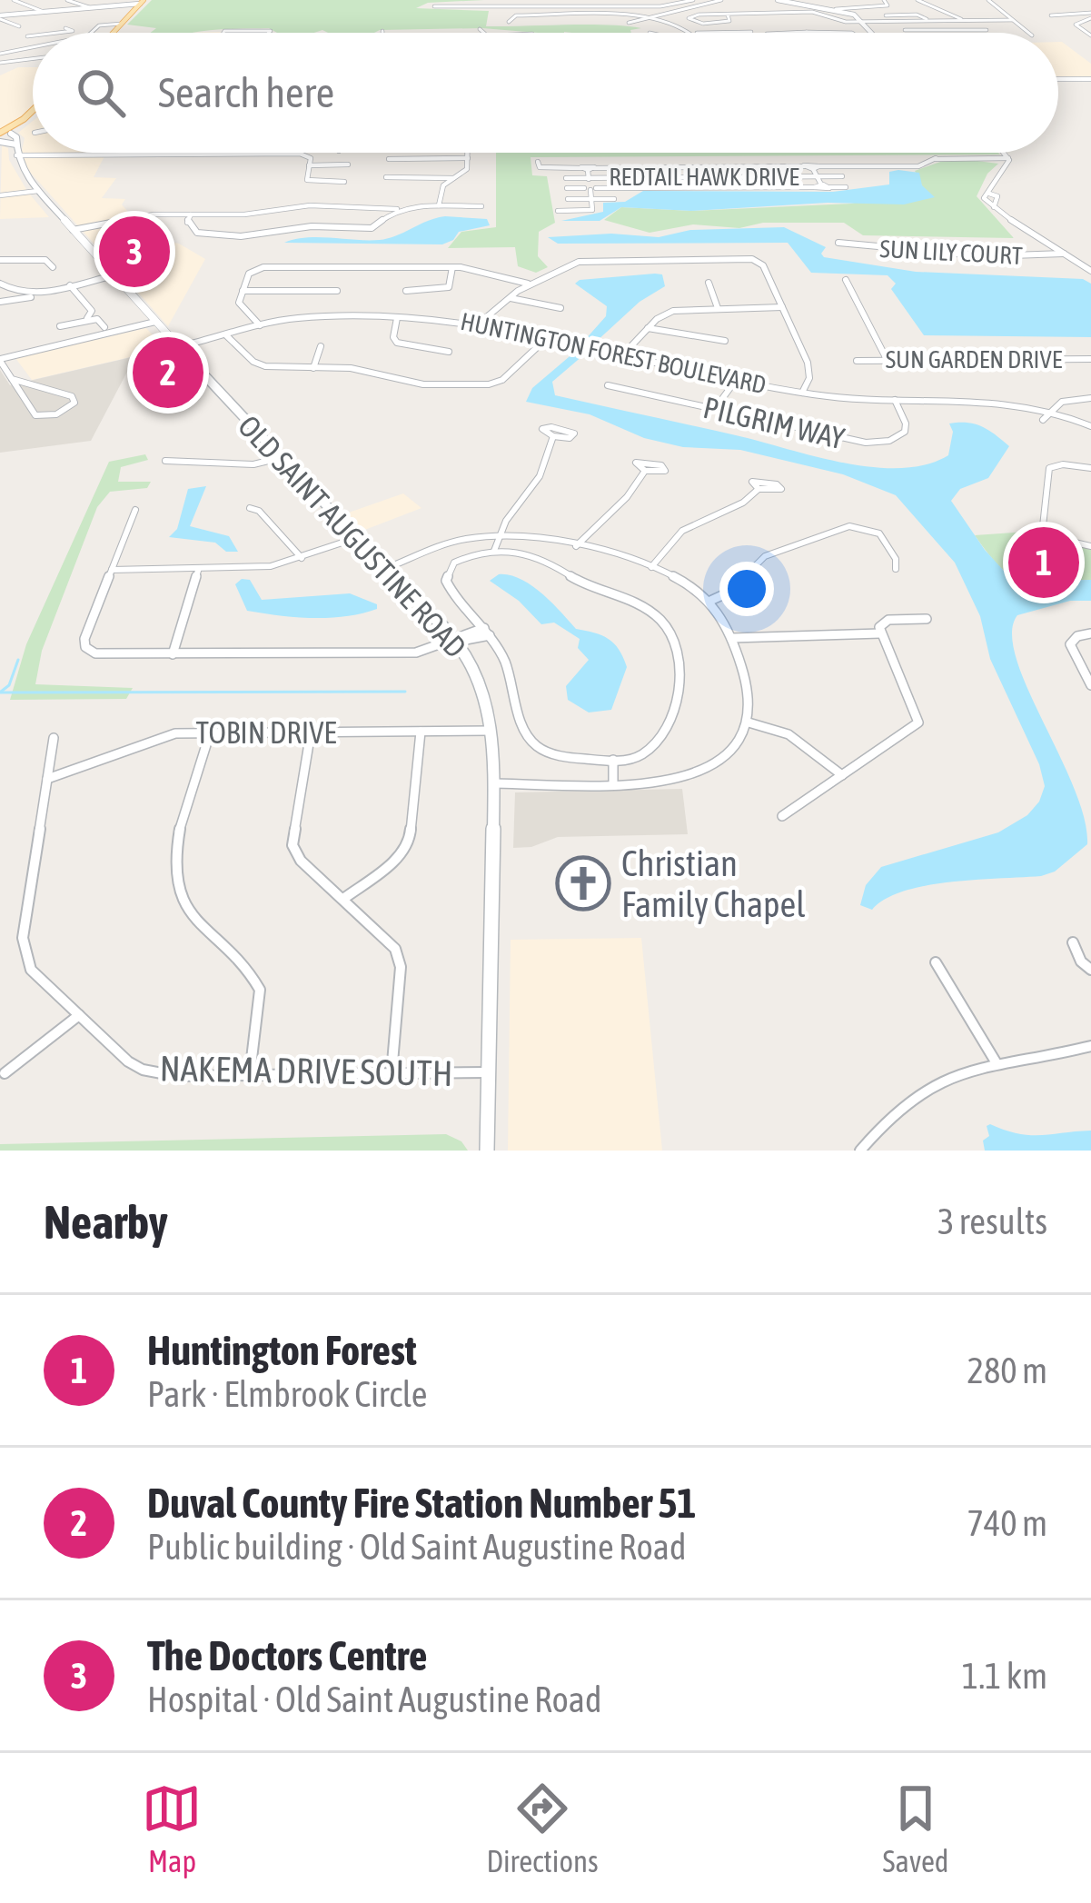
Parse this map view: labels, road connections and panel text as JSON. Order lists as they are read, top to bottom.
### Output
{
  "streets": {
    "main road": ["OLD SAINT AUGUSTINE ROAD"],
    "street": [
      "REDTAIL HAWK DRIVE",
      "SUN LILY COURT",
      "HUNTINGTON FOREST BOULEVARD",
      "SUN GARDEN DRIVE",
      "PILGRIM WAY",
      "TOBIN DRIVE",
      "NAKEMA DRIVE SOUTH"
    ]
  },
  "crossings": [
    ["HUNTINGTON FOREST BOULEVARD", "PILGRIM WAY"],
    ["HUNTINGTON FOREST BOULEVARD", "OLD SAINT AUGUSTINE ROAD"],
    ["OLD SAINT AUGUSTINE ROAD", "TOBIN DRIVE"],
    ["OLD SAINT AUGUSTINE ROAD", "NAKEMA DRIVE SOUTH"],
    ["TOBIN DRIVE", "NAKEMA DRIVE SOUTH"]
  ],
  "places": {
    "church": ["Christian Family Chapel"]
  },
  "page": {
    "search": "Search here",
    "pins": ["3", "2", "1"],
    "heading": ["Nearby", "3 results"],
    "list": [
      {
        "mark": "1",
        "name": "Huntington Forest",
        "note": "Park · Elmbrook Circle",
        "value": "280 m"
      },
      {
        "mark": "2",
        "name": "Duval County Fire Station Number 51",
        "note": "Public building · Old Saint Augustine Road",
        "value": "740 m"
      },
      {
        "mark": "3",
        "name": "The Doctors Centre",
        "note": "Hospital · Old Saint Augustine Road",
        "value": "1.1 km"
      }
    ],
    "nav": ["Map", "Directions", "Saved"]
  }
}
